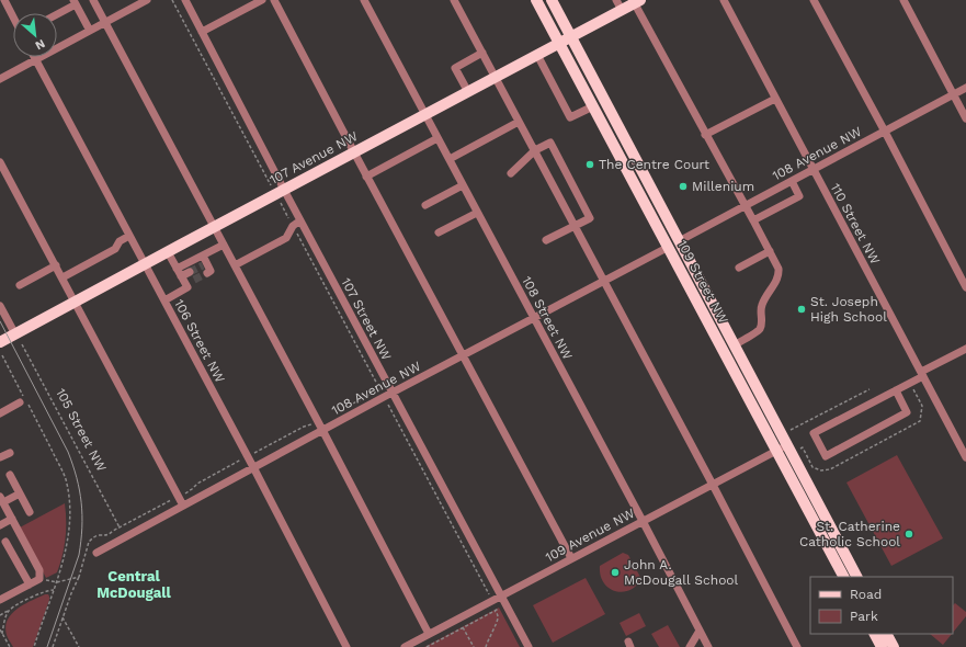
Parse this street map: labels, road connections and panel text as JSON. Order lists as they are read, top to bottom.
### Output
{
  "streets": {
    "main road": ["107 Avenue NW", "109 Street NW"],
    "street": [
      "108 Avenue NW",
      "110 Street NW",
      "108 Street NW",
      "107 Street NW",
      "106 Street NW",
      "109 Avenue NW"
    ],
    "path": ["105 Street NW"]
  },
  "crossings": [
    ["108 Avenue NW", "110 Street NW"],
    ["108 Avenue NW", "109 Street NW"],
    ["108 Avenue NW", "108 Street NW"],
    ["108 Avenue NW", "107 Street NW"],
    ["108 Avenue NW", "106 Street NW"],
    ["107 Avenue NW", "109 Street NW"],
    ["107 Avenue NW", "108 Street NW"],
    ["107 Avenue NW", "107 Street NW"],
    ["107 Avenue NW", "106 Street NW"],
    ["109 Street NW", "109 Avenue NW"],
    ["108 Street NW", "109 Avenue NW"],
    ["107 Street NW", "109 Avenue NW"]
  ],
  "districts": ["Central McDougall"],
  "places": [
    "The Centre Court",
    "Millenium",
    "St. Joseph High School",
    "St. Catherine Catholic School",
    "John A. McDougall School"
  ],
  "legend": ["Road", "Park"],
  "north": "bottom right"
}
